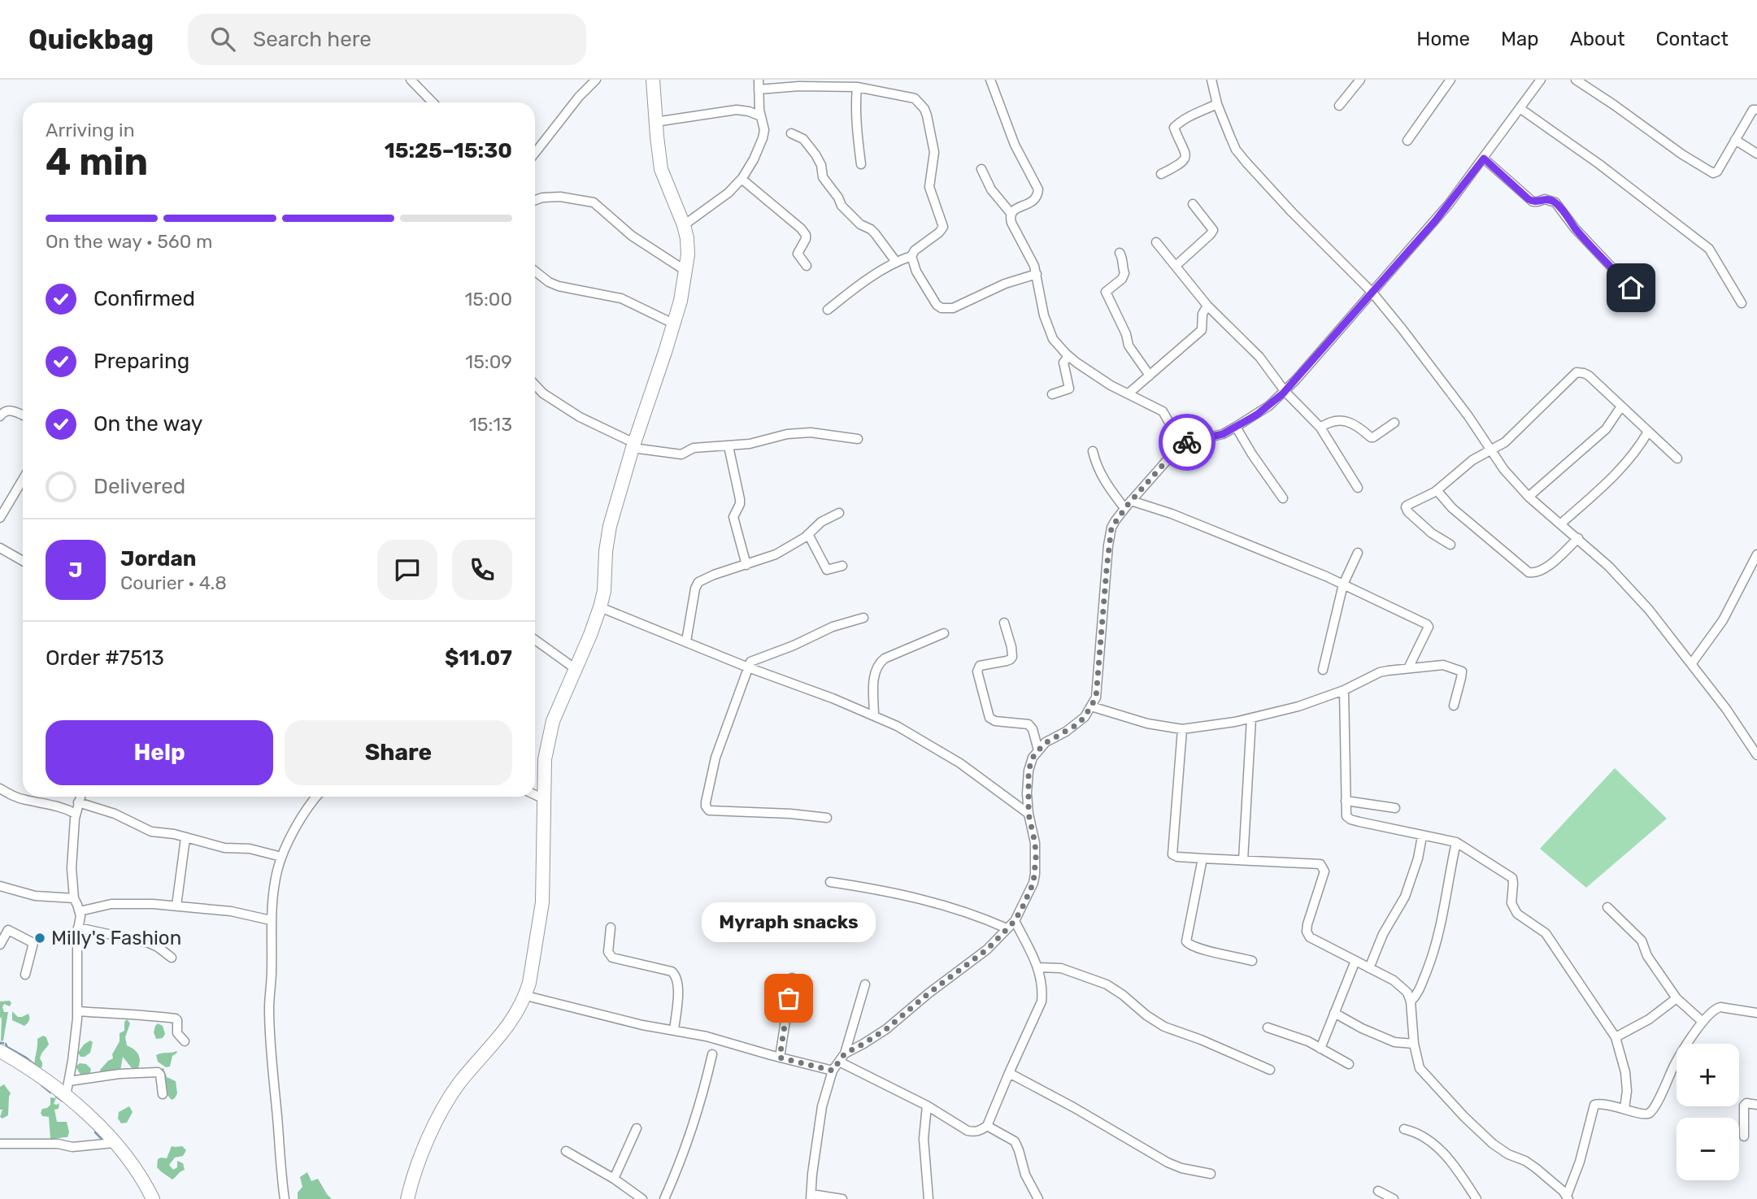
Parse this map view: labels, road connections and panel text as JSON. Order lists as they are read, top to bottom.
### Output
{
  "places": ["Milly's Fashion", "Myraph snacks"],
  "page": {
    "header": "Quickbag",
    "search": "Search here",
    "nav": [
      "Home",
      "Map",
      "About",
      "Contact"
    ],
    "heading": ["4 min", "Arriving in", "15:25–15:30"],
    "panel": [
      "Jordan",
      "Courier · 4.8",
      "Order #7513",
      "$11.07"
    ],
    "bar": "On the way · 560 m",
    "list": [
      ["Confirmed", "15:00"],
      ["Preparing", "15:09"],
      ["On the way", "15:13"],
      "Delivered"
    ],
    "round": "J",
    "buttons": ["Help", "Share"],
    "bubble": "Myraph snacks",
    "map_buttons": ["+", "−"]
  }
}
